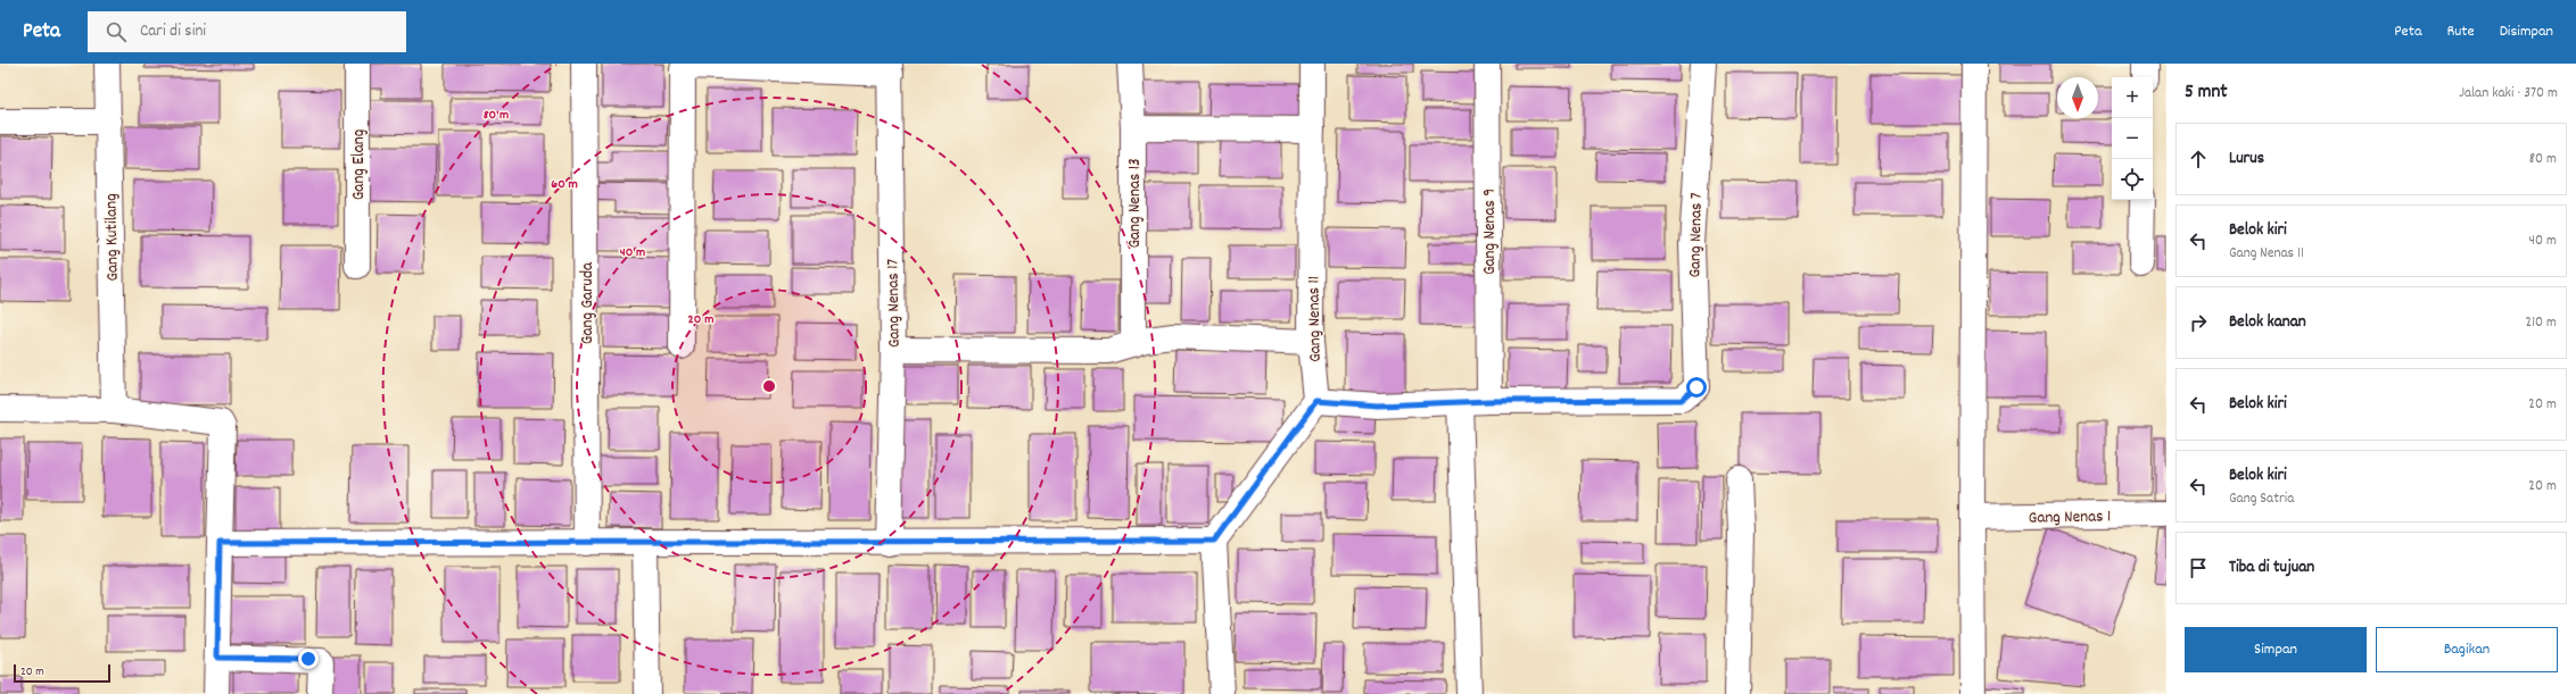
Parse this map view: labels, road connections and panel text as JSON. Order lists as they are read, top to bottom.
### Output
{
  "streets": {
    "street": [
      "Gang Elang",
      "Gang Nenas 13",
      "Gang Nenas 9",
      "Gang Nenas 7",
      "Gang Kutilang",
      "Gang Garuda",
      "Gang Nenas 17",
      "Gang Nenas 11",
      "Gang Nenas 1"
    ]
  },
  "crossings": [
    ["Gang Nenas 9", "Gang Nenas 7"]
  ],
  "scale_bar": "20 m",
  "north": "bottom",
  "page": {
    "header": "Peta",
    "search": "Cari di sini",
    "nav": ["Peta", "Rute", "Disimpan"],
    "heading": ["5 mnt", "Jalan kaki · 370 m"],
    "map_buttons": ["+", "−"],
    "list": [
      ["Lurus", "80 m"],
      ["Belok kiri", "Gang Nenas 11", "40 m"],
      ["Belok kanan", "210 m"],
      ["Belok kiri", "20 m"],
      ["Belok kiri", "Gang Satria", "20 m"],
      "Tiba di tujuan"
    ],
    "buttons": ["Simpan", "Bagikan"],
    "scale": "20 m"
  },
  "rings": [
    "80 m",
    "60 m",
    "40 m",
    "20 m"
  ]
}
